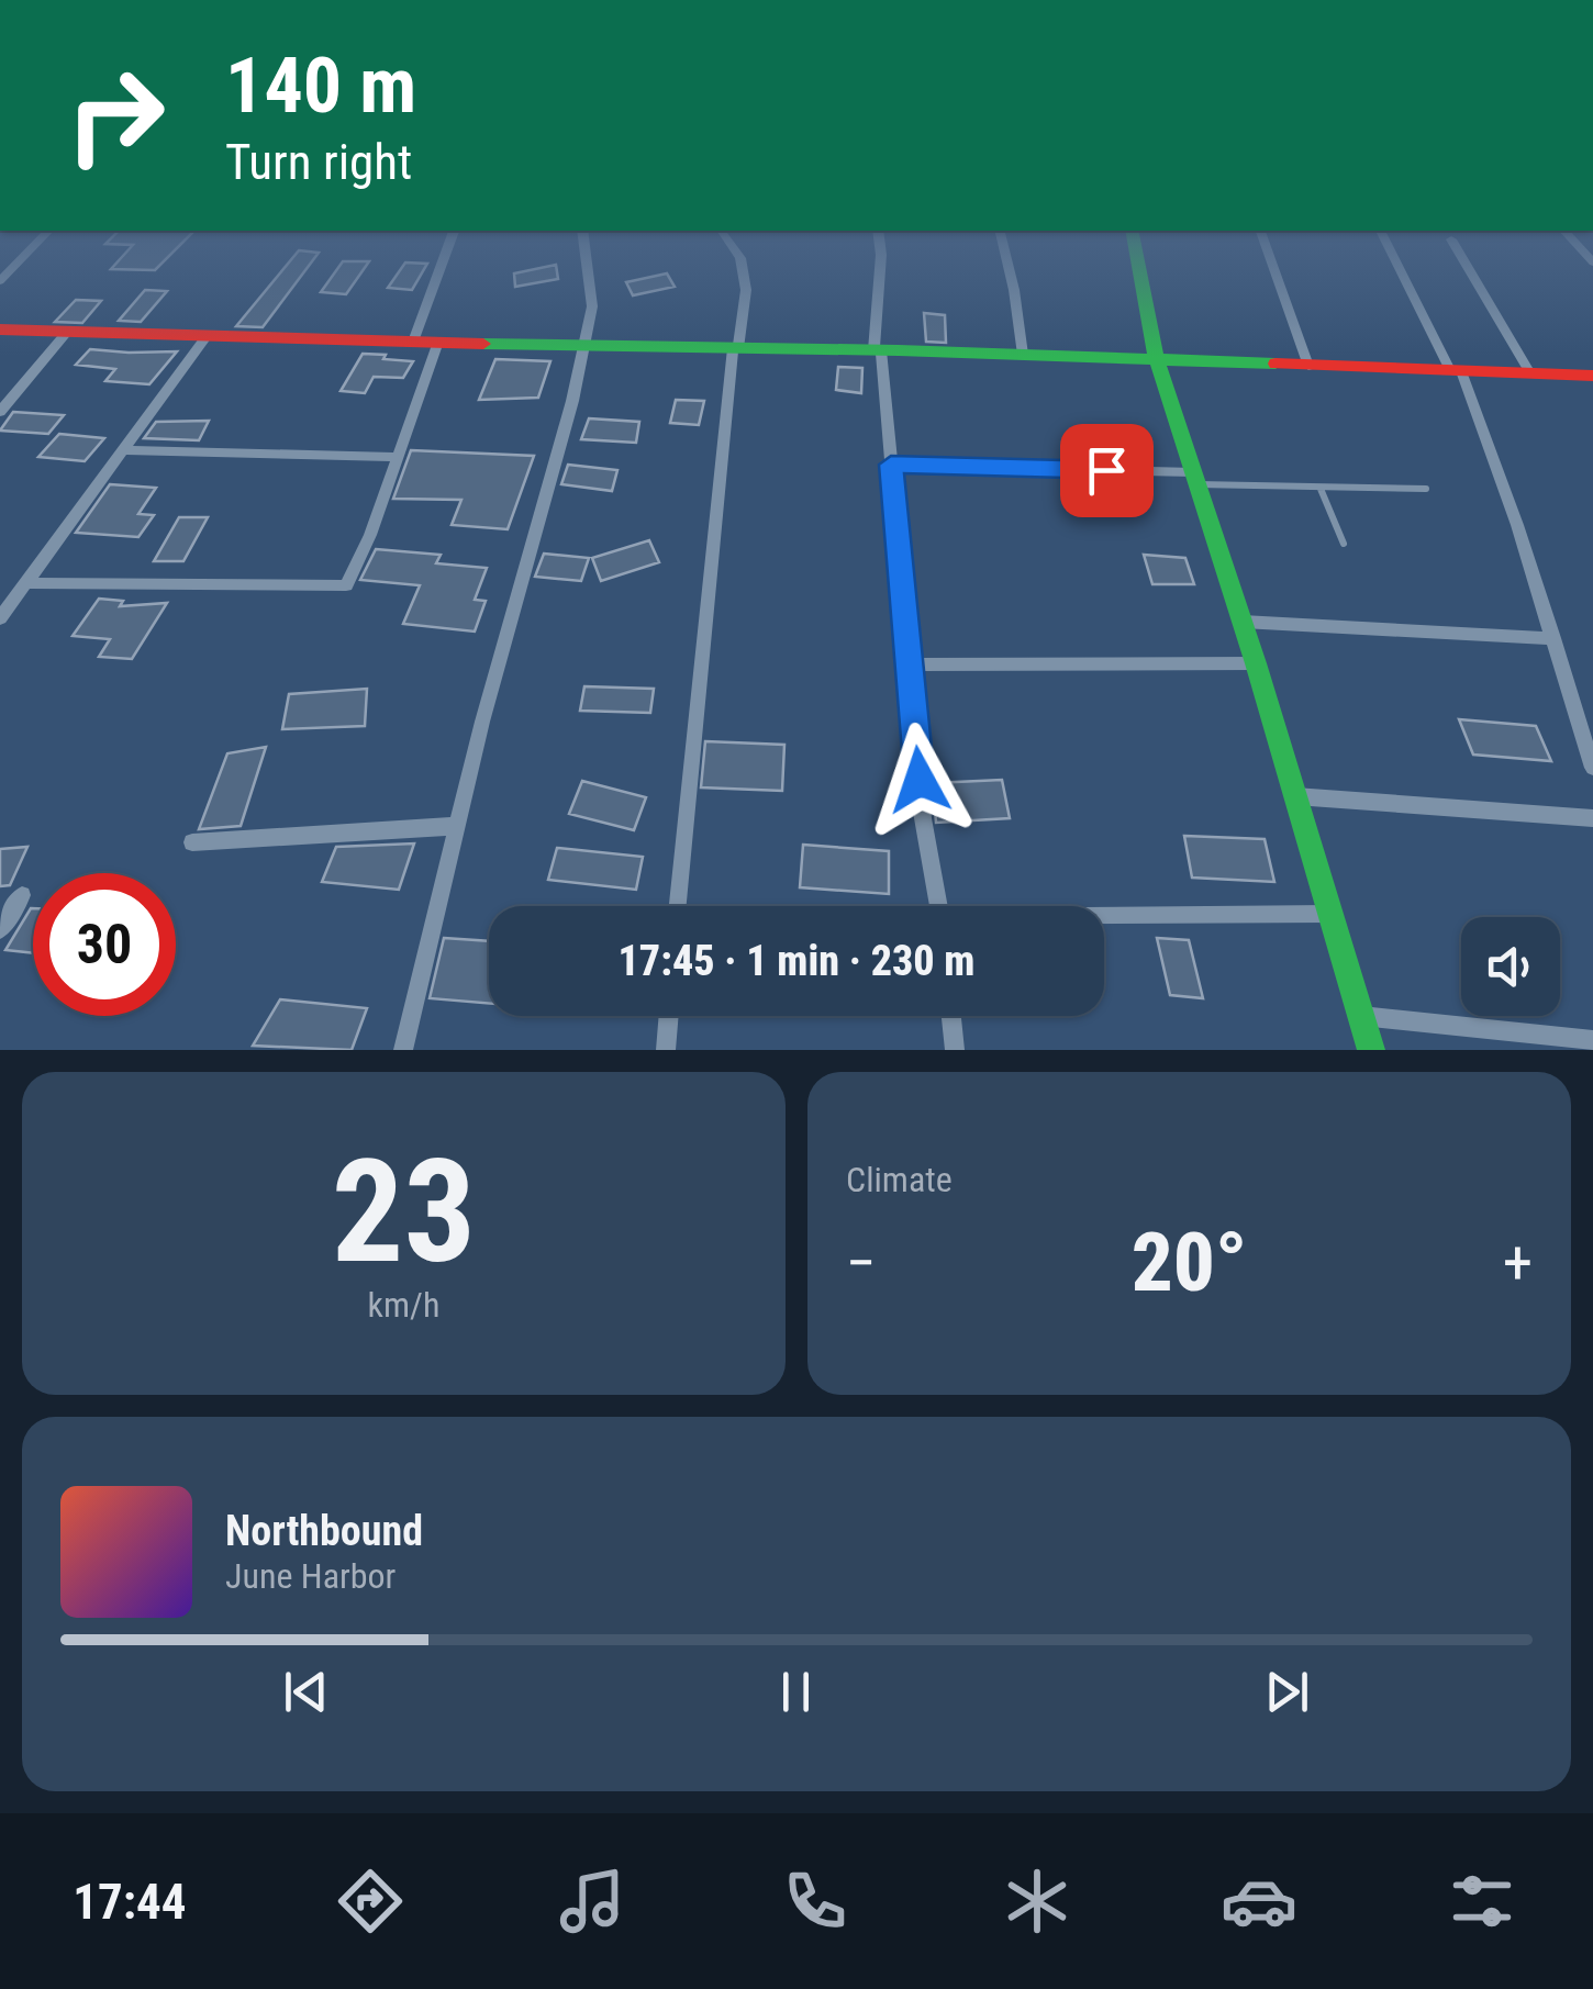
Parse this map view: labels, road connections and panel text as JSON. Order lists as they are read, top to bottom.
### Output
{
  "page": {
    "turn": ["140 m", "Turn right"],
    "limit": "30",
    "trip": "17:45 · 1 min · 230 m",
    "tile": [
      ["23", "km/h"],
      "Climate"
    ],
    "heat": ["−", "20°", "+"],
    "song": ["Northbound", "June Harbor"],
    "tabs": "17:44"
  }
}
